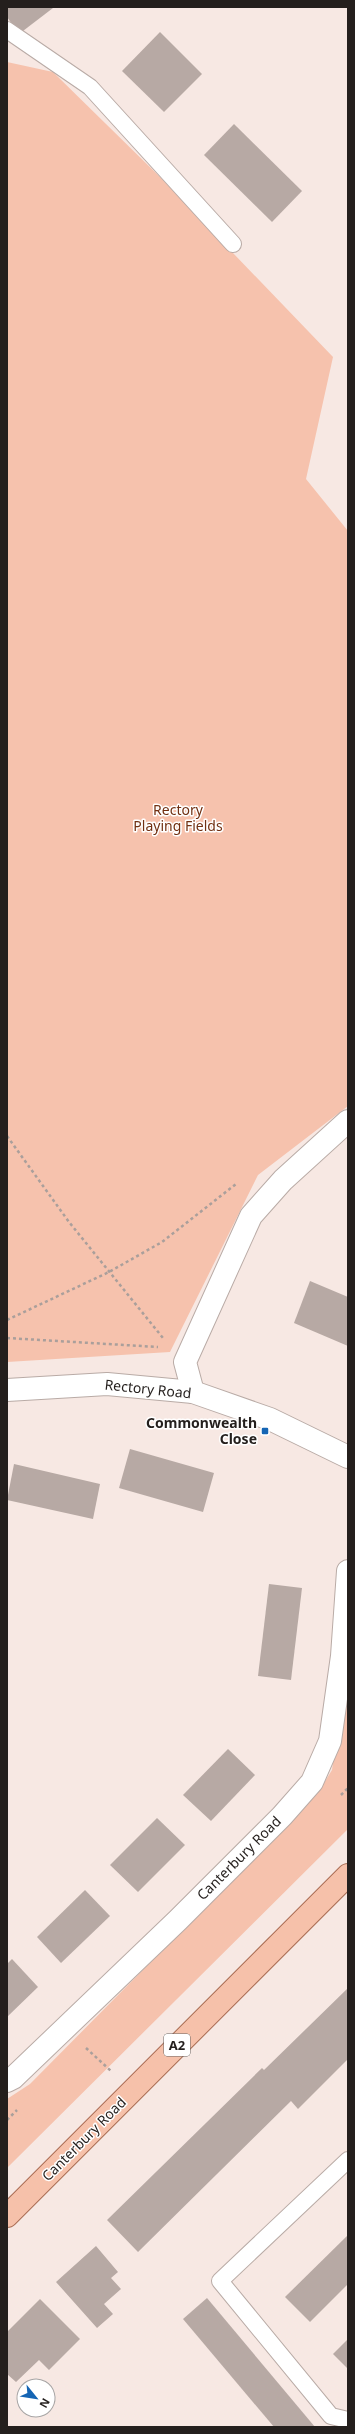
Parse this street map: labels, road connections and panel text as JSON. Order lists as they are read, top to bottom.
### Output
{
  "streets": {
    "main road": ["Canterbury Road", "A2"],
    "street": ["Rectory Road"]
  },
  "parks": ["Rectory Playing Fields"],
  "places": {
    "transit": ["Commonwealth Close"]
  },
  "north": "bottom right"
}
